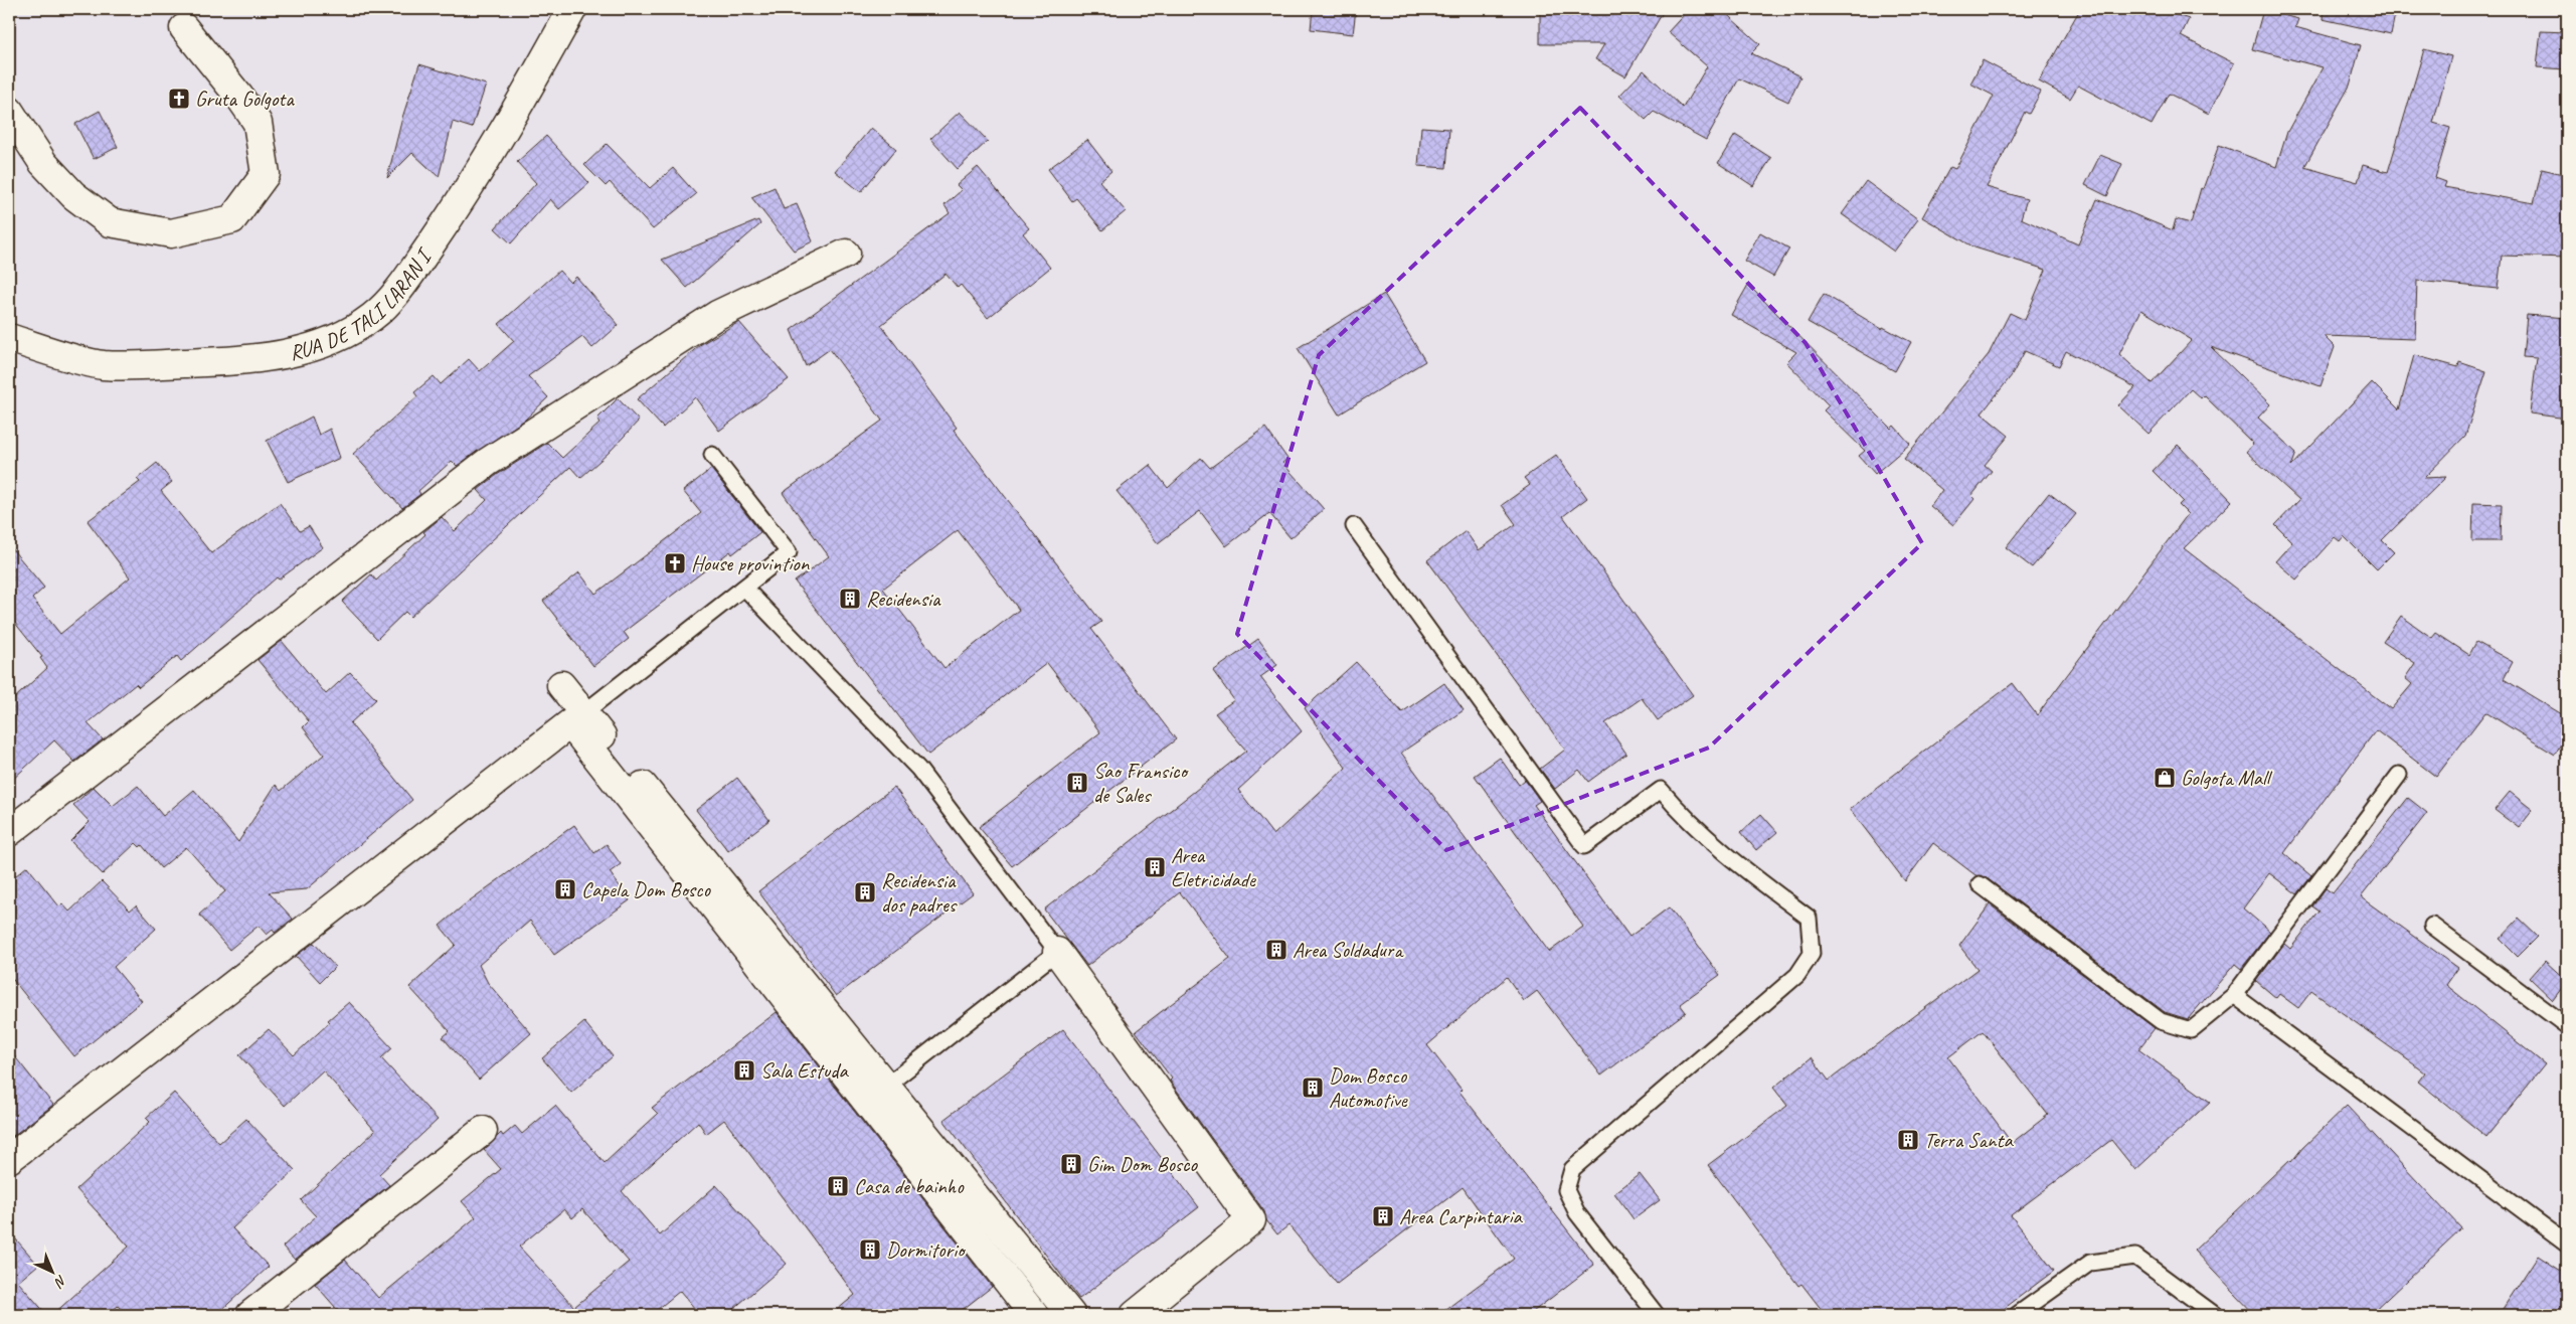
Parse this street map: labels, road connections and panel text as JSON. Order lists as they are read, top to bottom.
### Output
{
  "streets": {
    "street": ["RUA DE TALI LARAN I"]
  },
  "places": {
    "church": ["Gruta Golgota", "House provintion"],
    "building": [
      "Recidensia",
      "Sao Fransico de Sales",
      "Area Eletricidade",
      "Capela Dom Bosco",
      "Recidensia dos padres",
      "Area Soldadura",
      "Sala Estuda",
      "Dom Bosco Automotive",
      "Terra Santa",
      "Gim Dom Bosco",
      "Casa de bainho",
      "Area Carpintaria",
      "Dormitorio"
    ],
    "shop": ["Golgota Mall"]
  },
  "north": "bottom right"
}
